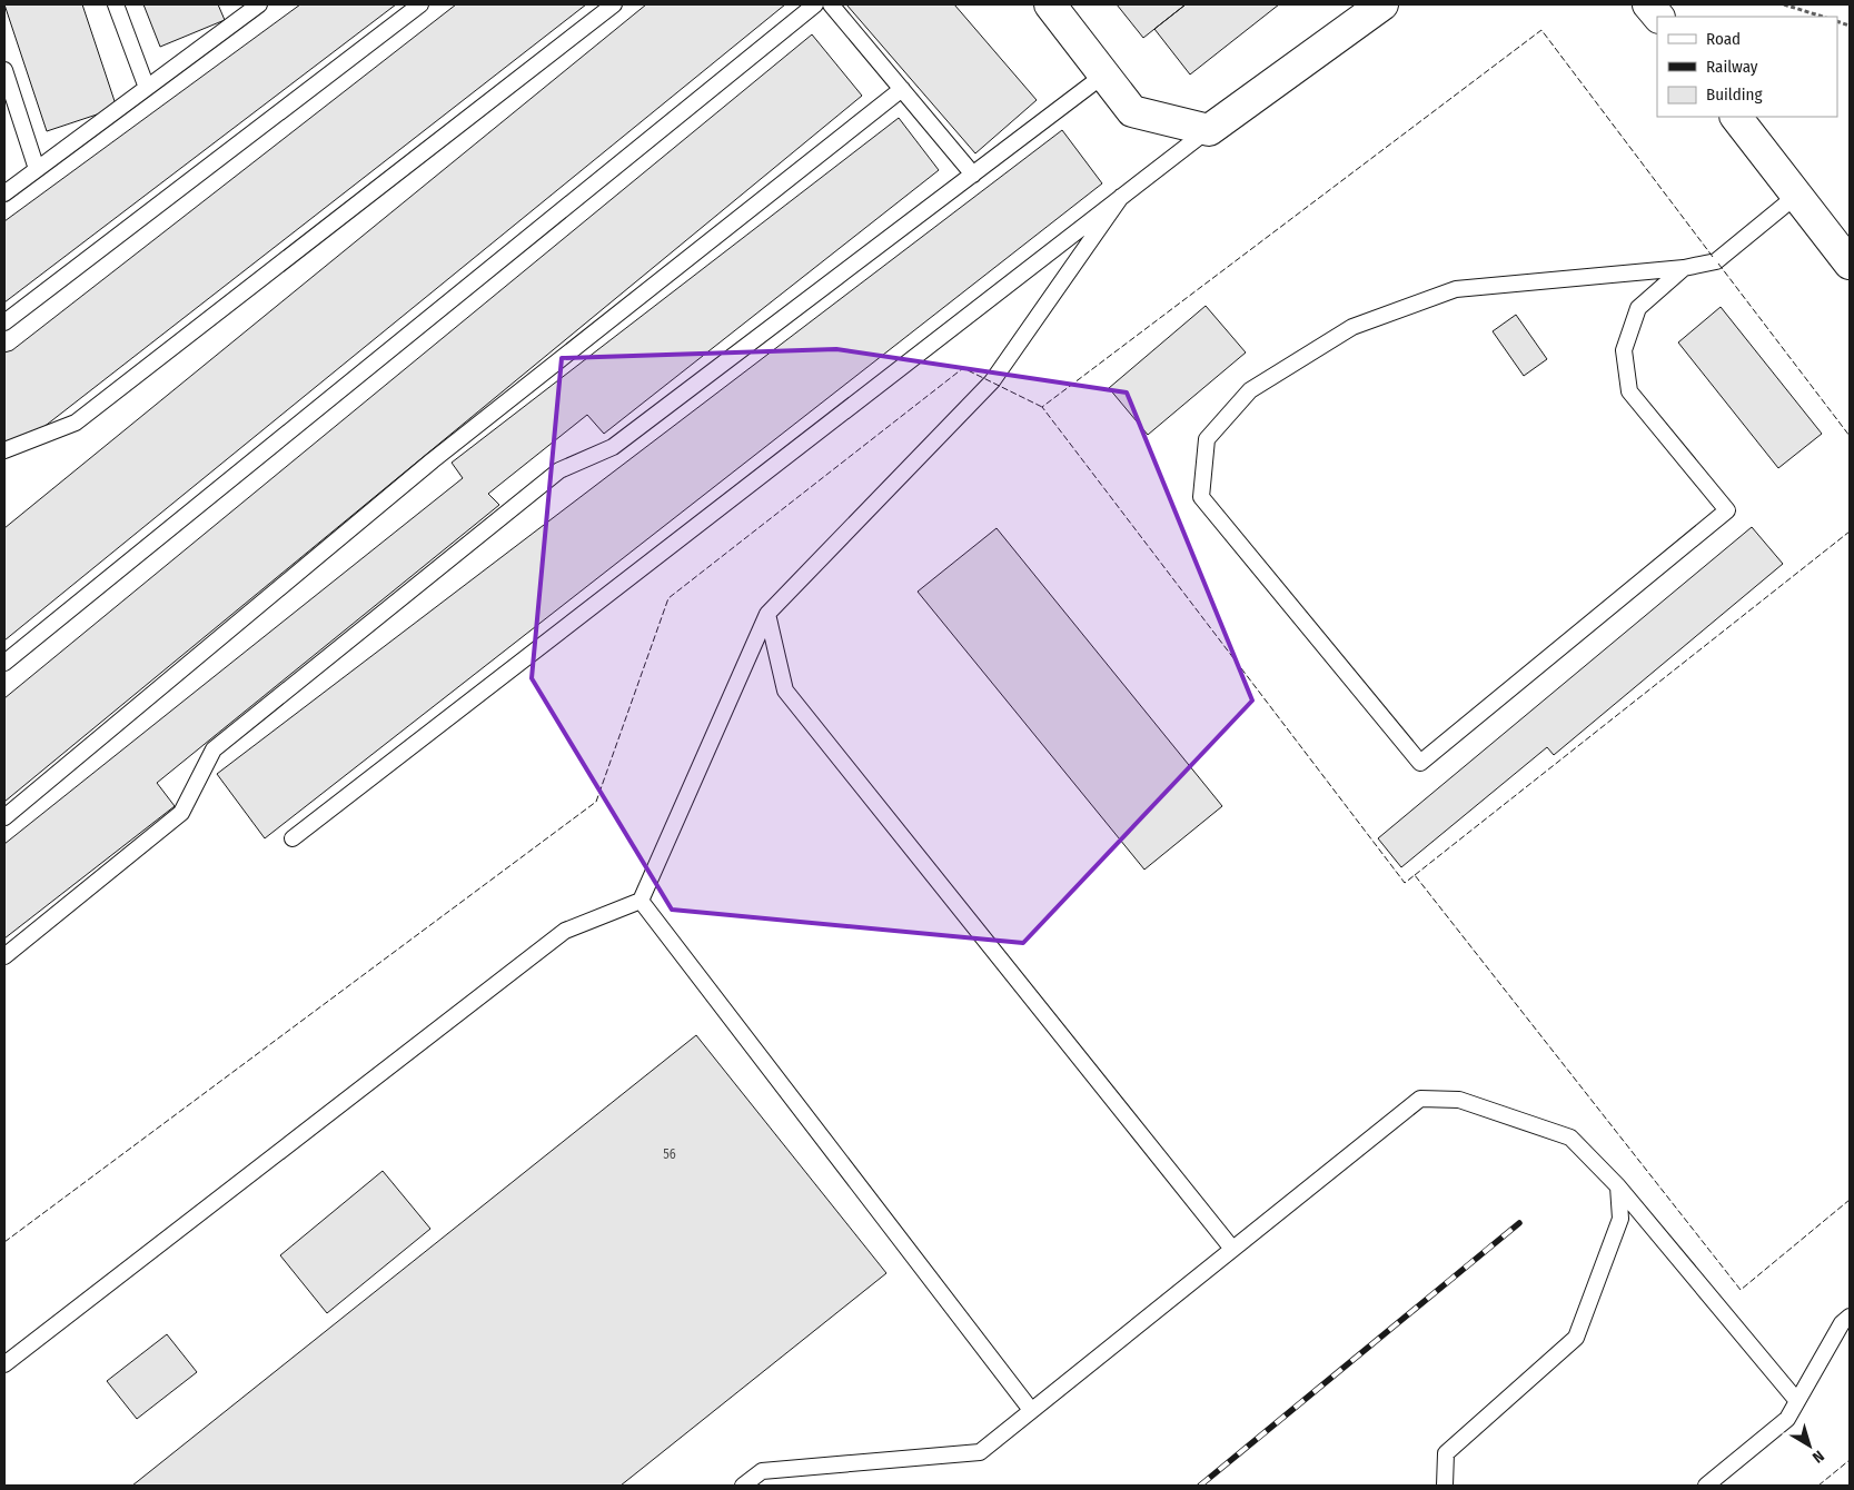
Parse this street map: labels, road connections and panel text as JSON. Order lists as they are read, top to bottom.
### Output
{
  "house_numbers": ["56"],
  "legend": ["Road", "Railway", "Building"],
  "north": "bottom right"
}
